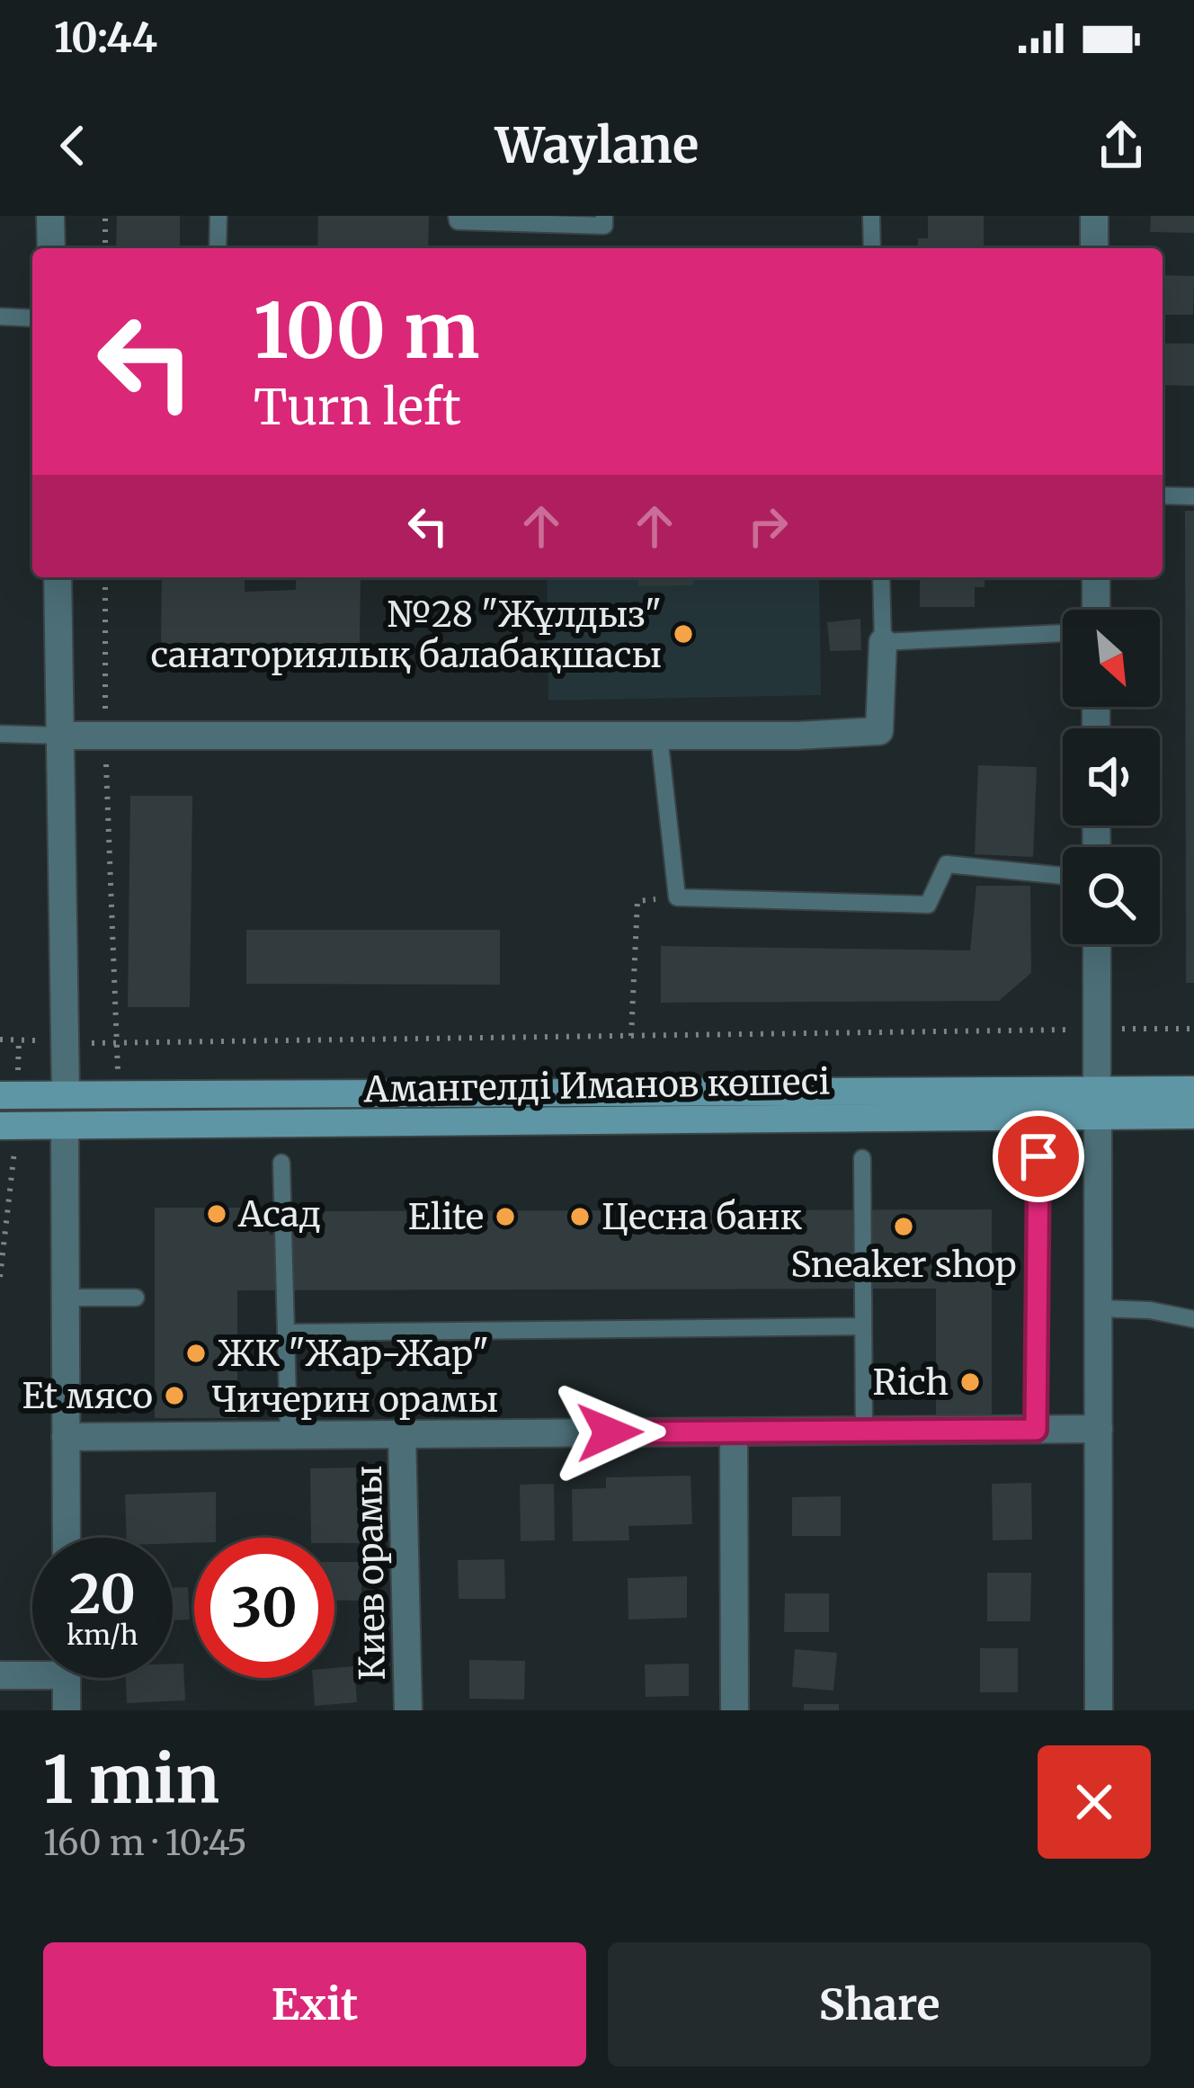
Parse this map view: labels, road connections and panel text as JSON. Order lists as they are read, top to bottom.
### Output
{
  "streets": {
    "main road": ["Амангелді Иманов көшесі"],
    "street": ["Чичерин орамы", "Киев орамы"]
  },
  "crossings": [
    ["Чичерин орамы", "Киев орамы"]
  ],
  "places": [
    "№28 \"Жұлдыз\" санаториялық балабақшасы",
    "Асад",
    "Elite",
    "Цесна банк",
    "Sneaker shop",
    "ЖК \"Жар-Жар\"",
    "Rich",
    "Et мясо"
  ],
  "north": "bottom right",
  "page": {
    "status": "10:44",
    "header": "Waylane",
    "turn": ["100 m", "Turn left"],
    "speed": "20 km/h",
    "limit": "30",
    "heading": ["1 min", "160 m · 10:45"],
    "buttons": ["Exit", "Share"]
  }
}
